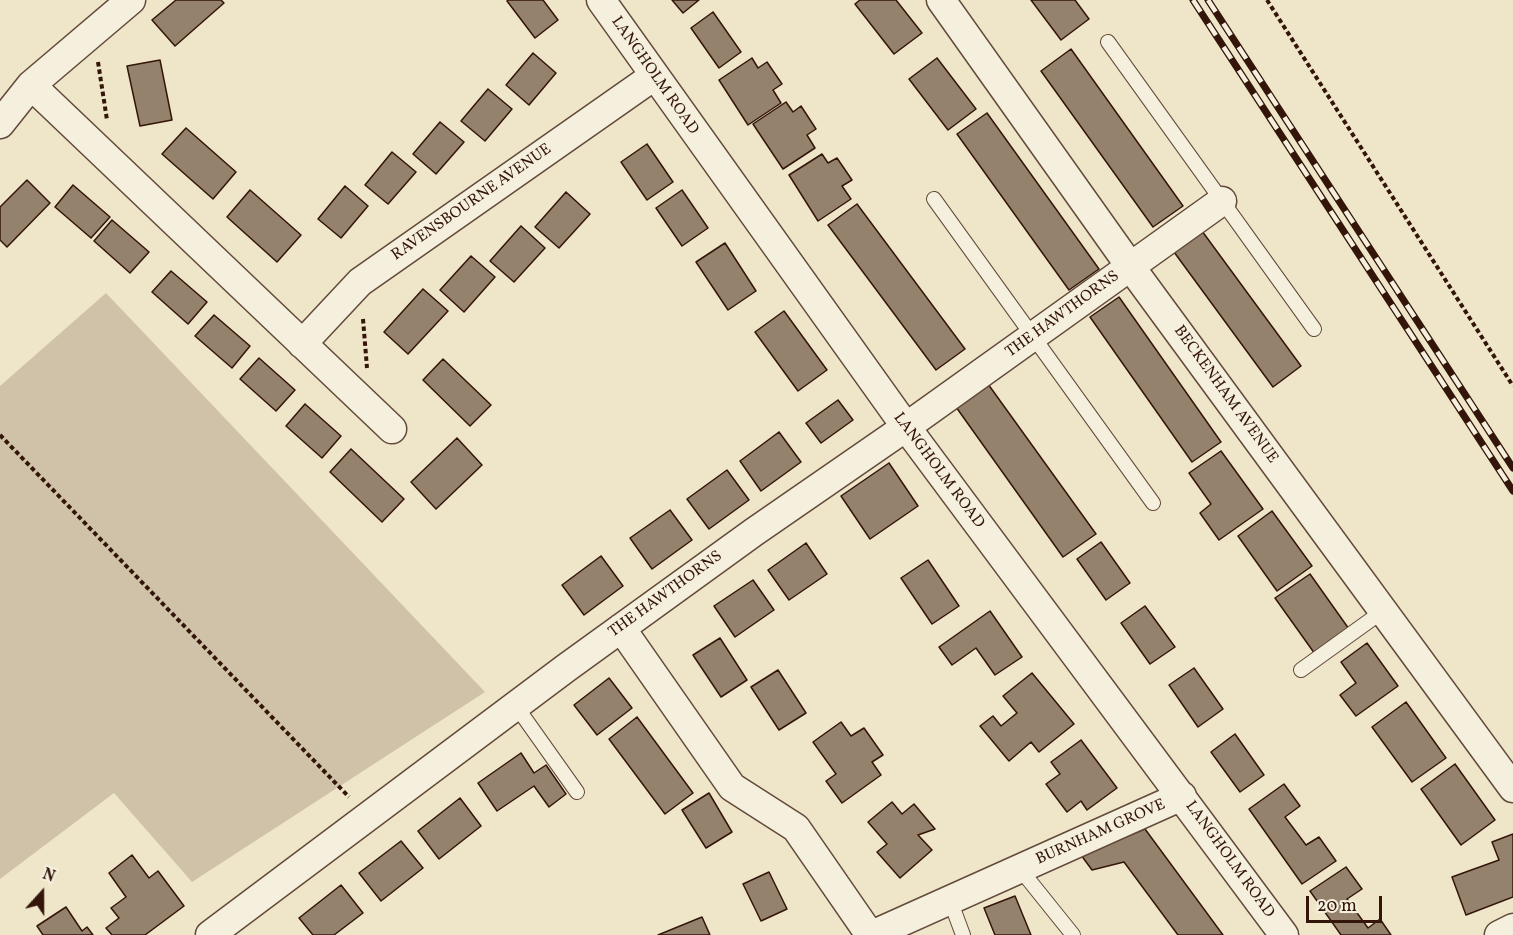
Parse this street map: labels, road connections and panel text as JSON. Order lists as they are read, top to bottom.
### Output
{
  "streets": {
    "street": [
      "LANGHOLM ROAD",
      "RAVENSBOURNE AVENUE",
      "THE HAWTHORNS",
      "BECKENHAM AVENUE",
      "BURNHAM GROVE"
    ]
  },
  "crossings": [
    ["LANGHOLM ROAD", "RAVENSBOURNE AVENUE"],
    ["LANGHOLM ROAD", "THE HAWTHORNS"],
    ["LANGHOLM ROAD", "BURNHAM GROVE"],
    ["THE HAWTHORNS", "BECKENHAM AVENUE"]
  ],
  "scale_bar": "20 m",
  "north": "top"
}
